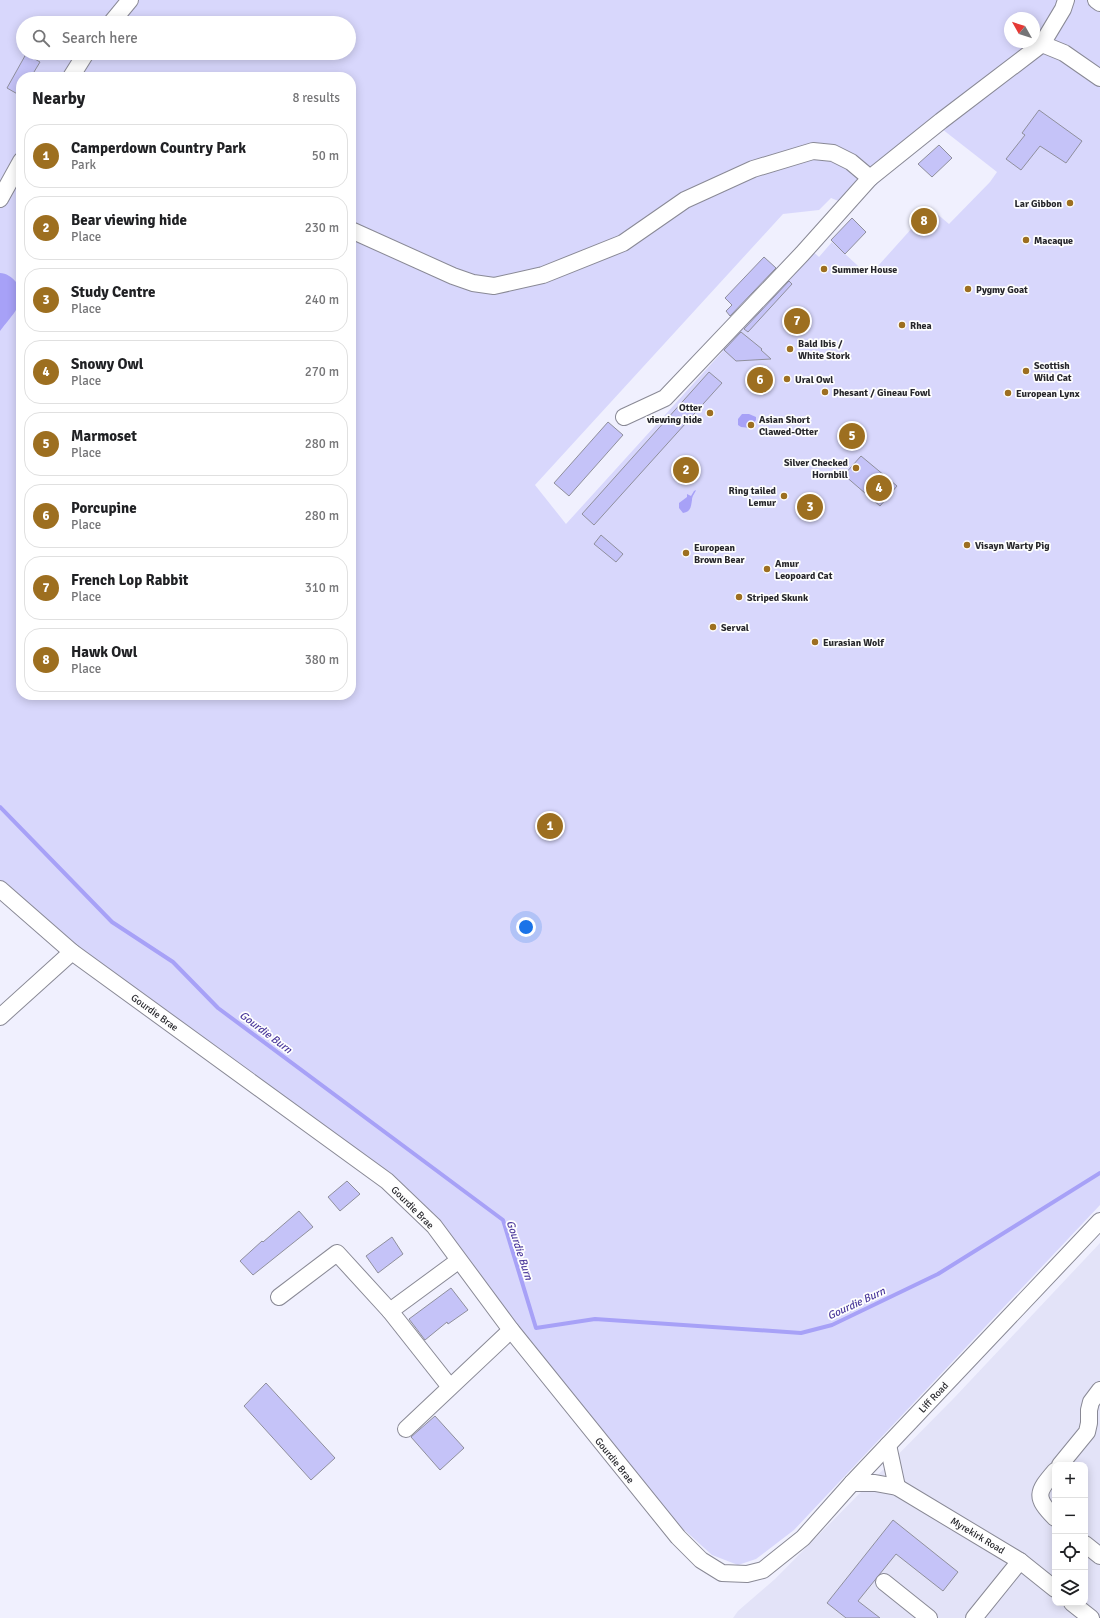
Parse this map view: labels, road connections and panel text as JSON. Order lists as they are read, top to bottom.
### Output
{
  "streets": {
    "street": ["Gourdie Brae", "Liff Road", "Myrekirk Road"]
  },
  "crossings": [
    ["Gourdie Brae", "Liff Road"],
    ["Liff Road", "Myrekirk Road"]
  ],
  "water": ["Gourdie Burn"],
  "places": [
    "Lar Gibbon",
    "Macaque",
    "Summer House",
    "Pygmy Goat",
    "Rhea",
    "Bald Ibis / White Stork",
    "Scottish Wild Cat",
    "Ural Owl",
    "Phesant / Gineau Fowl",
    "European Lynx",
    "Otter viewing hide",
    "Asian Short Clawed-Otter",
    "Silver Checked Hornbill",
    "Ring tailed Lemur",
    "Visayn Warty Pig",
    "European Brown Bear",
    "Amur Leopoard Cat",
    "Striped Skunk",
    "Serval",
    "Eurasian Wolf"
  ],
  "north": "top left",
  "page": {
    "search": "Search here",
    "heading": ["Nearby", "8 results"],
    "list": [
      {
        "mark": "1",
        "name": "Camperdown Country Park",
        "note": "Park",
        "value": "50 m"
      },
      {
        "mark": "2",
        "name": "Bear viewing hide",
        "note": "Place",
        "value": "230 m"
      },
      {
        "mark": "3",
        "name": "Study Centre",
        "note": "Place",
        "value": "240 m"
      },
      {
        "mark": "4",
        "name": "Snowy Owl",
        "note": "Place",
        "value": "270 m"
      },
      {
        "mark": "5",
        "name": "Marmoset",
        "note": "Place",
        "value": "280 m"
      },
      {
        "mark": "6",
        "name": "Porcupine",
        "note": "Place",
        "value": "280 m"
      },
      {
        "mark": "7",
        "name": "French Lop Rabbit",
        "note": "Place",
        "value": "310 m"
      },
      {
        "mark": "8",
        "name": "Hawk Owl",
        "note": "Place",
        "value": "380 m"
      }
    ],
    "pins": [
      "8",
      "7",
      "6",
      "5",
      "2",
      "4",
      "3",
      "1"
    ],
    "map_buttons": ["+", "−"]
  }
}
